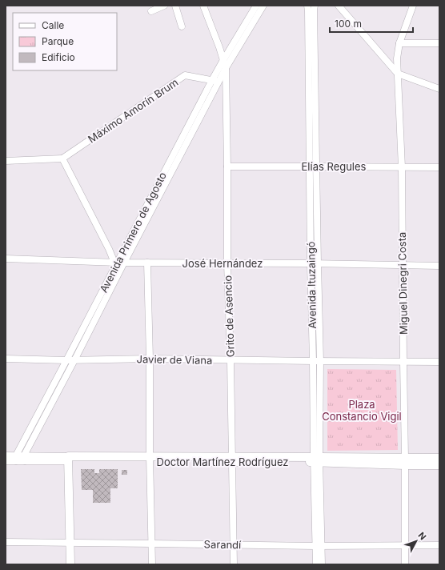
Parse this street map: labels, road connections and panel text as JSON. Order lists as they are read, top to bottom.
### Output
{
  "streets": {
    "main road": ["Doctor Martínez Rodríguez"],
    "street": [
      "Máximo Amorín Brum",
      "Elías Regules",
      "Avenida Primero de Agosto",
      "José Hernández",
      "Miguel Dinegri Costa",
      "Avenida Ituzaingó",
      "Grito de Asencio",
      "Javier de Viana",
      "Sarandí"
    ]
  },
  "crossings": [
    ["Máximo Amorín Brum", "Avenida Primero de Agosto"],
    ["Máximo Amorín Brum", "Grito de Asencio"],
    ["Elías Regules", "Miguel Dinegri Costa"],
    ["Elías Regules", "Avenida Ituzaingó"],
    ["Elías Regules", "Grito de Asencio"],
    ["Avenida Primero de Agosto", "José Hernández"],
    ["Avenida Primero de Agosto", "Grito de Asencio"],
    ["Avenida Primero de Agosto", "Javier de Viana"],
    ["Avenida Primero de Agosto", "Doctor Martínez Rodríguez"],
    ["José Hernández", "Miguel Dinegri Costa"],
    ["José Hernández", "Avenida Ituzaingó"],
    ["José Hernández", "Grito de Asencio"],
    ["Miguel Dinegri Costa", "Javier de Viana"],
    ["Miguel Dinegri Costa", "Doctor Martínez Rodríguez"],
    ["Miguel Dinegri Costa", "Sarandí"],
    ["Avenida Ituzaingó", "Javier de Viana"],
    ["Avenida Ituzaingó", "Doctor Martínez Rodríguez"],
    ["Avenida Ituzaingó", "Sarandí"],
    ["Grito de Asencio", "Javier de Viana"],
    ["Grito de Asencio", "Doctor Martínez Rodríguez"],
    ["Grito de Asencio", "Sarandí"]
  ],
  "parks": ["Plaza Constancio Vigil"],
  "legend": ["Calle", "Parque", "Edificio"],
  "scale_bar": "100 m",
  "north": "top right"
}
